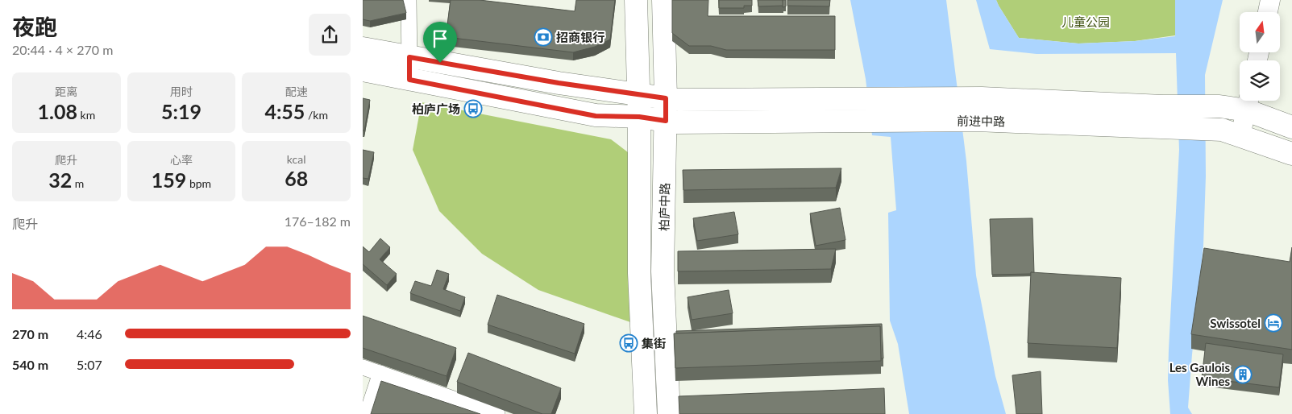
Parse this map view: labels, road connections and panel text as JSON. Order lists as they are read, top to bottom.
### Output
{
  "streets": {
    "main road": ["前进中路", "柏庐中路"]
  },
  "crossings": [
    ["前进中路", "柏庐中路"]
  ],
  "parks": ["儿童公园"],
  "places": {
    "bank": ["招商银行"],
    "bus stop": ["柏庐广场", "集街"],
    "hotel": ["Swissotel"],
    "building": ["Les Gaulois Wines"]
  },
  "north": "top",
  "page": {
    "heading": ["夜跑", "20:44 · 4 × 270 m"],
    "stats": [
      ["距离", "1.08 km"],
      ["用时", "5:19"],
      ["配速", "4:55 /km"],
      ["爬升", "32 m"],
      ["心率", "159 bpm"],
      ["kcal", "68"]
    ],
    "chart": ["爬升", "176–182 m"],
    "list": [
      {
        "name": "270 m",
        "note": "4:46"
      },
      {
        "name": "540 m",
        "note": "5:07"
      }
    ]
  }
}
